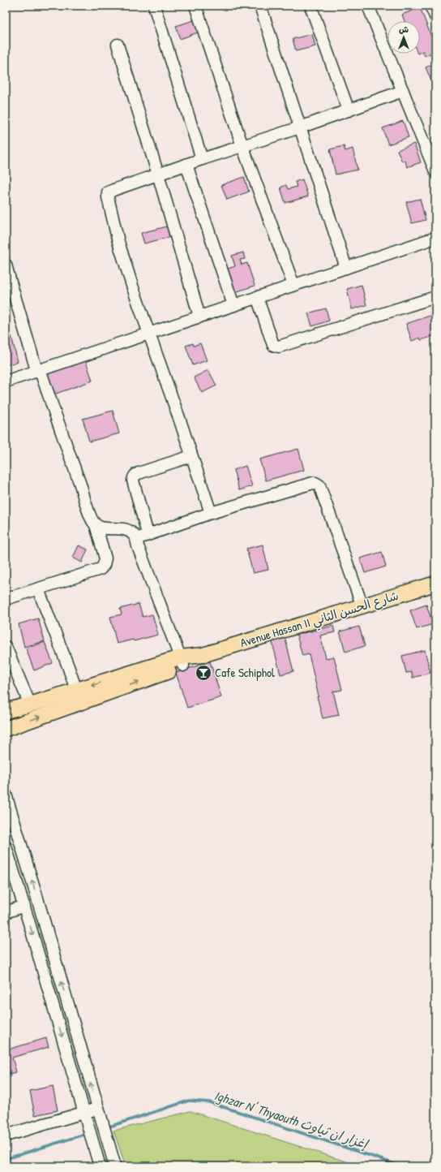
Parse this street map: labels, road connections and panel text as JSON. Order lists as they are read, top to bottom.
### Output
{
  "streets": {
    "main road": ["Avenue Hassan II شارع الحسن الثاني"]
  },
  "water": ["Ighzar N' Thyaouth إغزار ان ثياوث"],
  "places": {
    "bar": ["Cafe Schiphol"]
  },
  "north": "top"
}
